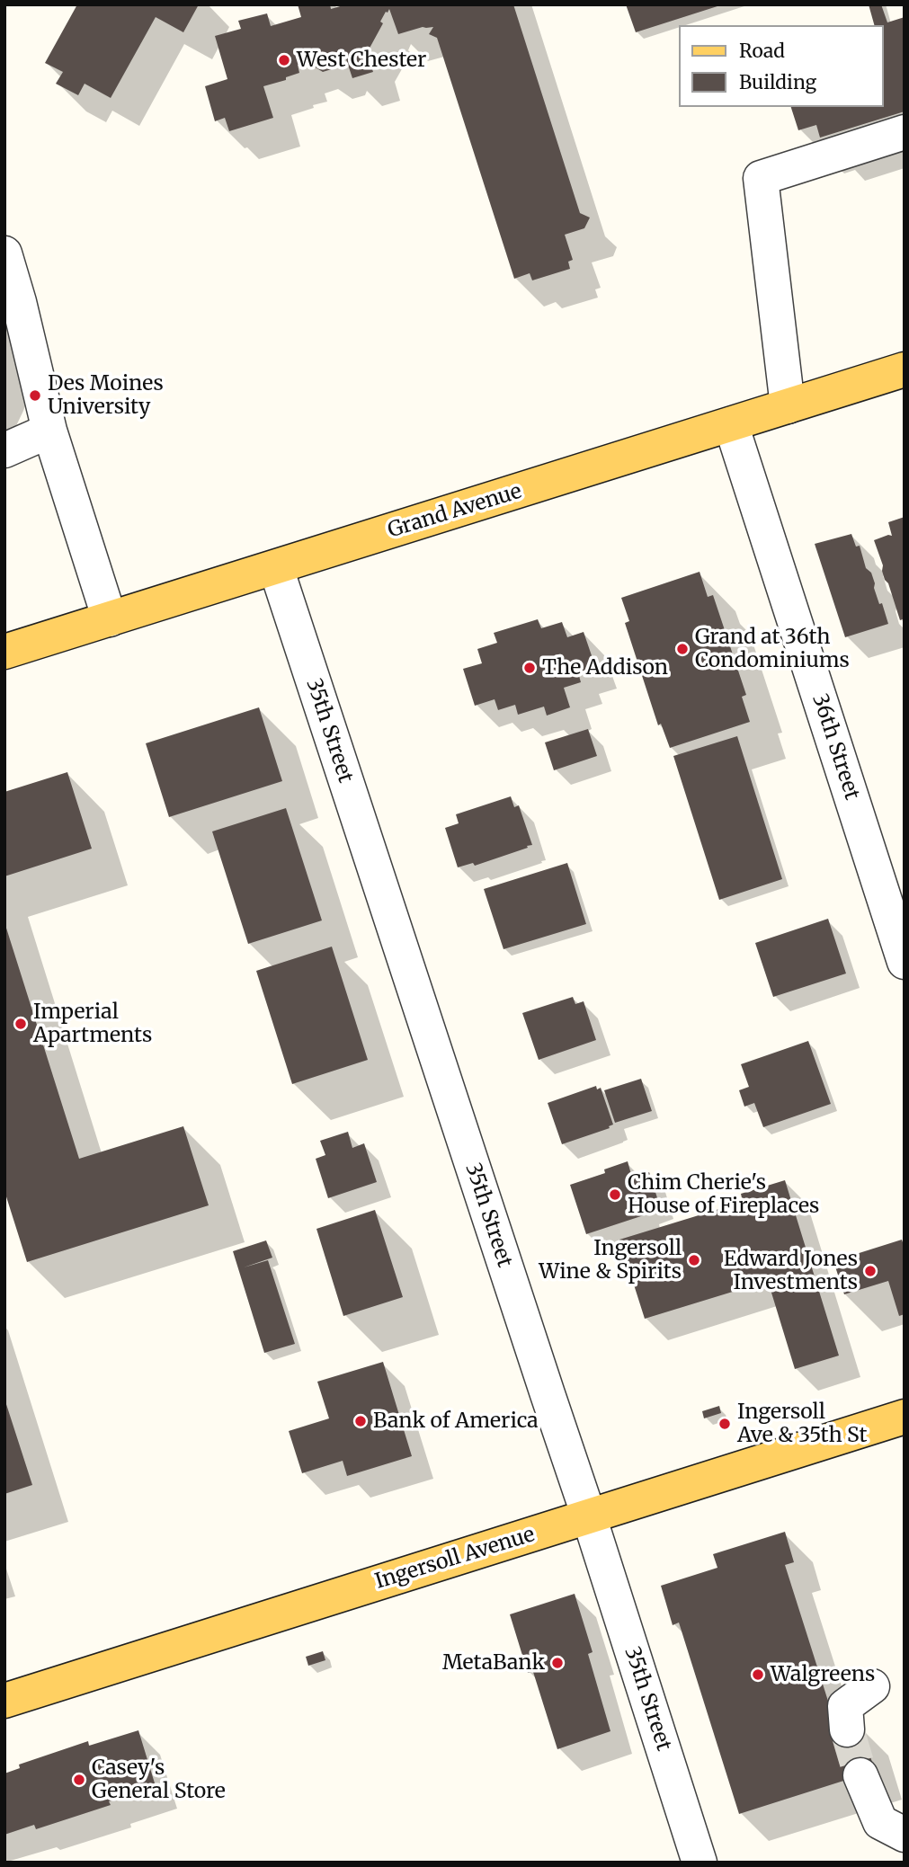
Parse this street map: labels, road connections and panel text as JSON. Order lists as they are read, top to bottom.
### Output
{
  "streets": {
    "main road": ["Grand Avenue", "Ingersoll Avenue"],
    "street": ["35th Street", "36th Street"]
  },
  "crossings": [
    ["Grand Avenue", "35th Street"],
    ["Grand Avenue", "36th Street"],
    ["35th Street", "Ingersoll Avenue"]
  ],
  "places": [
    "West Chester",
    "Des Moines University",
    "Grand at 36th Condominiums",
    "The Addison",
    "Imperial Apartments",
    "Chim Cherie's House of Fireplaces",
    "Ingersoll Wine & Spirits",
    "Edward Jones Investments",
    "Bank of America",
    "Ingersoll Ave & 35th St",
    "MetaBank",
    "Walgreens",
    "Casey's General Store"
  ],
  "legend": ["Road", "Building"]
}
